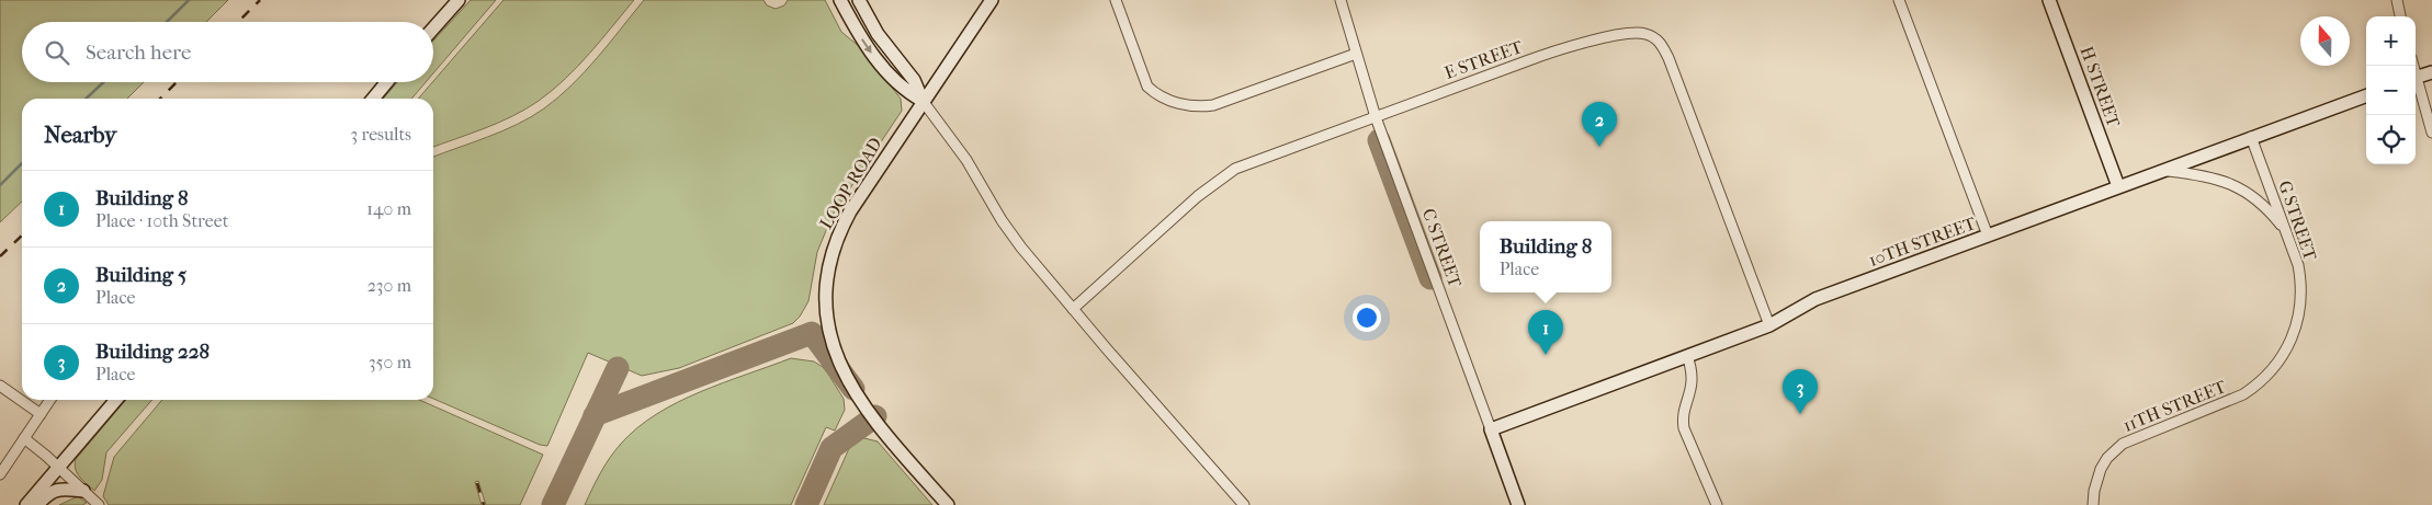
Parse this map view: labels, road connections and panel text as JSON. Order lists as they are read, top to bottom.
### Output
{
  "streets": {
    "street": [
      "E STREET",
      "H STREET",
      "LOOP ROAD",
      "G STREET",
      "10TH STREET",
      "C STREET",
      "11TH STREET"
    ]
  },
  "crossings": [
    ["E STREET", "10TH STREET"],
    ["E STREET", "C STREET"],
    ["H STREET", "10TH STREET"],
    ["G STREET", "10TH STREET"],
    ["G STREET", "11TH STREET"],
    ["10TH STREET", "C STREET"]
  ],
  "north": "top",
  "page": {
    "map_buttons": ["+", "−"],
    "search": "Search here",
    "heading": ["Nearby", "3 results"],
    "pins": ["2", "1", "3"],
    "list": [
      {
        "mark": "1",
        "name": "Building 8",
        "note": "Place · 10th Street",
        "value": "140 m"
      },
      {
        "mark": "2",
        "name": "Building 5",
        "note": "Place",
        "value": "230 m"
      },
      {
        "mark": "3",
        "name": "Building 228",
        "note": "Place",
        "value": "350 m"
      }
    ],
    "popup": ["Building 8", "Place"]
  }
}
